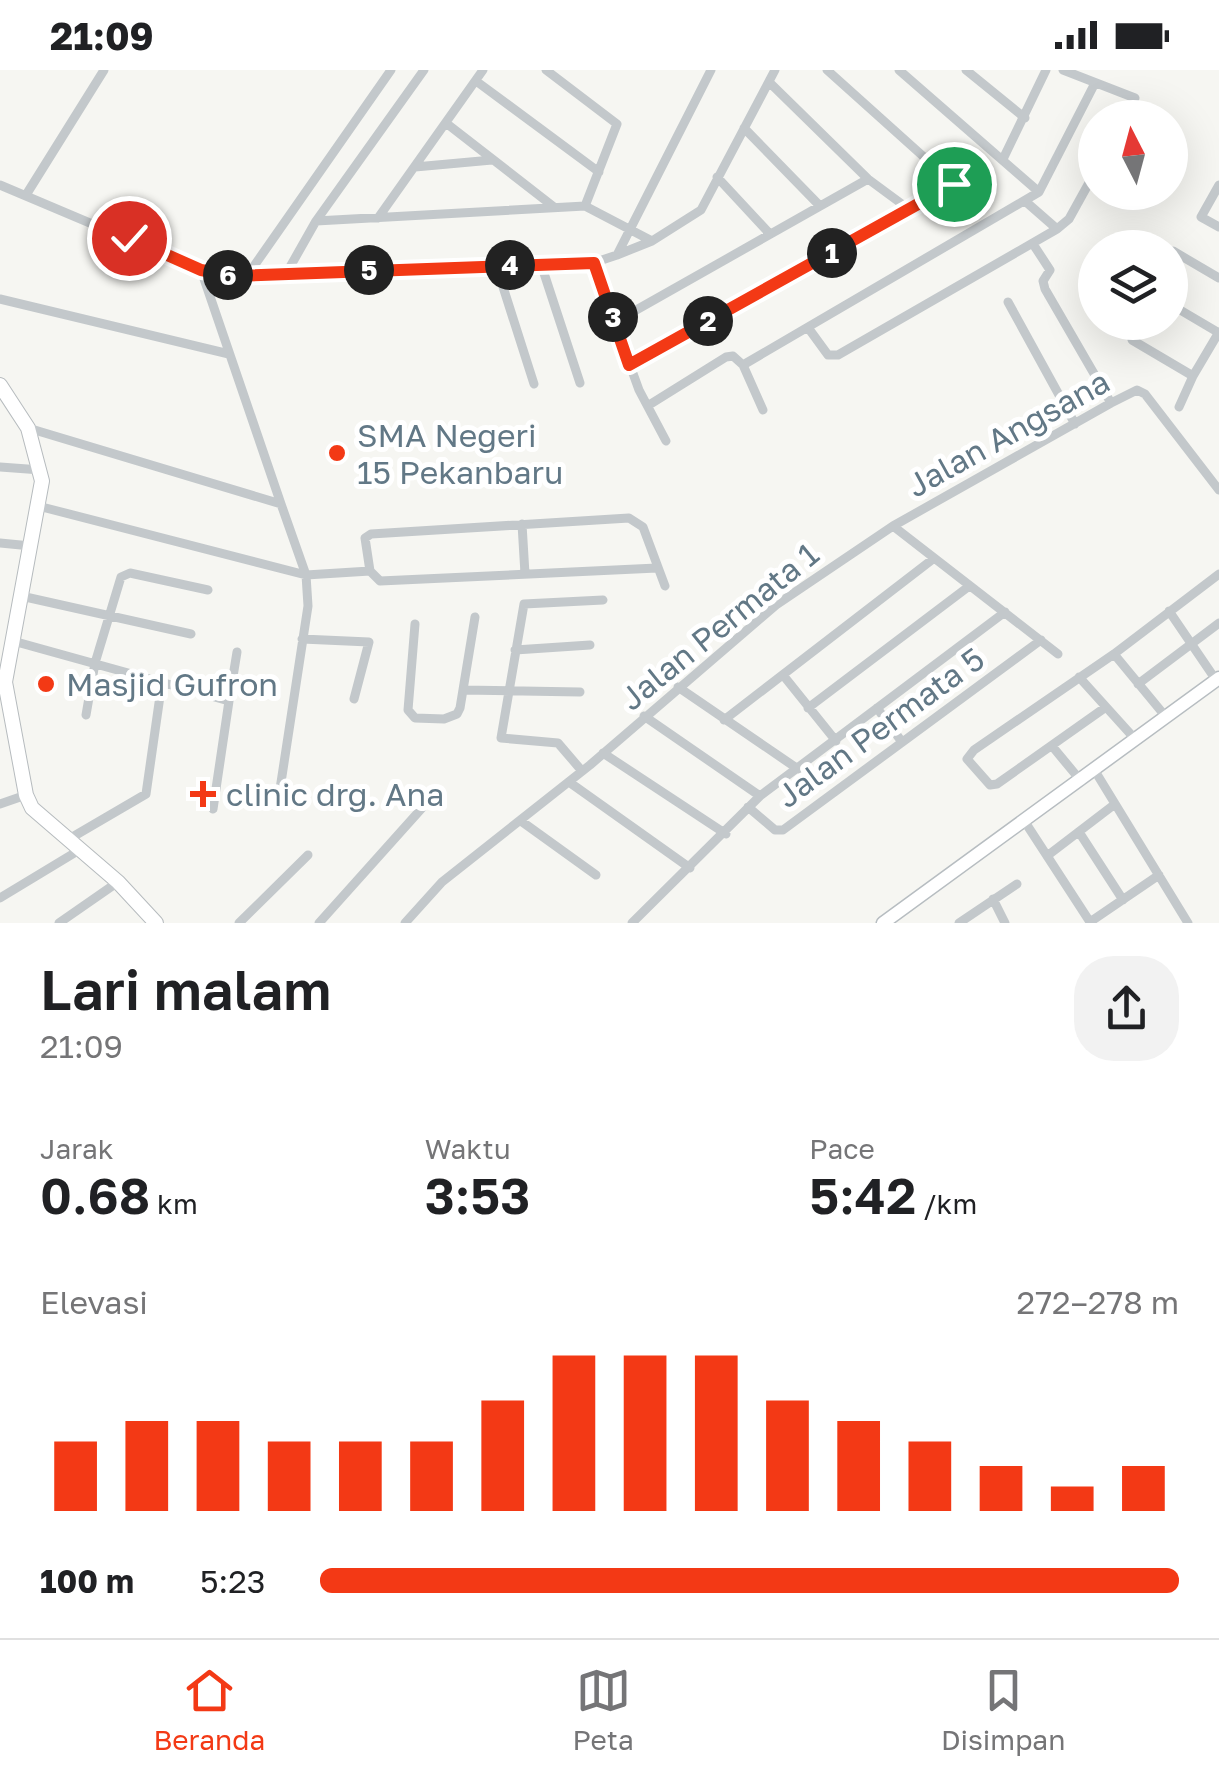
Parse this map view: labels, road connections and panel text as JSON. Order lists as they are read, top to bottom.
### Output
{
  "streets": {
    "street": ["Jalan Angsana", "Jalan Permata 1", "Jalan Permata 5"]
  },
  "crossings": [
    ["Jalan Angsana", "Jalan Permata 1"]
  ],
  "places": {
    "other": ["SMA Negeri 15 Pekanbaru", "Masjid Gufron"],
    "health": ["clinic drg. Ana"]
  },
  "north": "top",
  "page": {
    "status": "21:09",
    "pins": [
      "1",
      "4",
      "5",
      "6",
      "3",
      "2"
    ],
    "heading": ["Lari malam", "21:09"],
    "stats": [
      ["Jarak", "0.68 km"],
      ["Waktu", "3:53"],
      ["Pace", "5:42 /km"]
    ],
    "chart": ["Elevasi", "272–278 m"],
    "list": [
      {
        "name": "100 m",
        "note": "5:23"
      }
    ],
    "tabs": ["Beranda", "Peta", "Disimpan"]
  }
}
